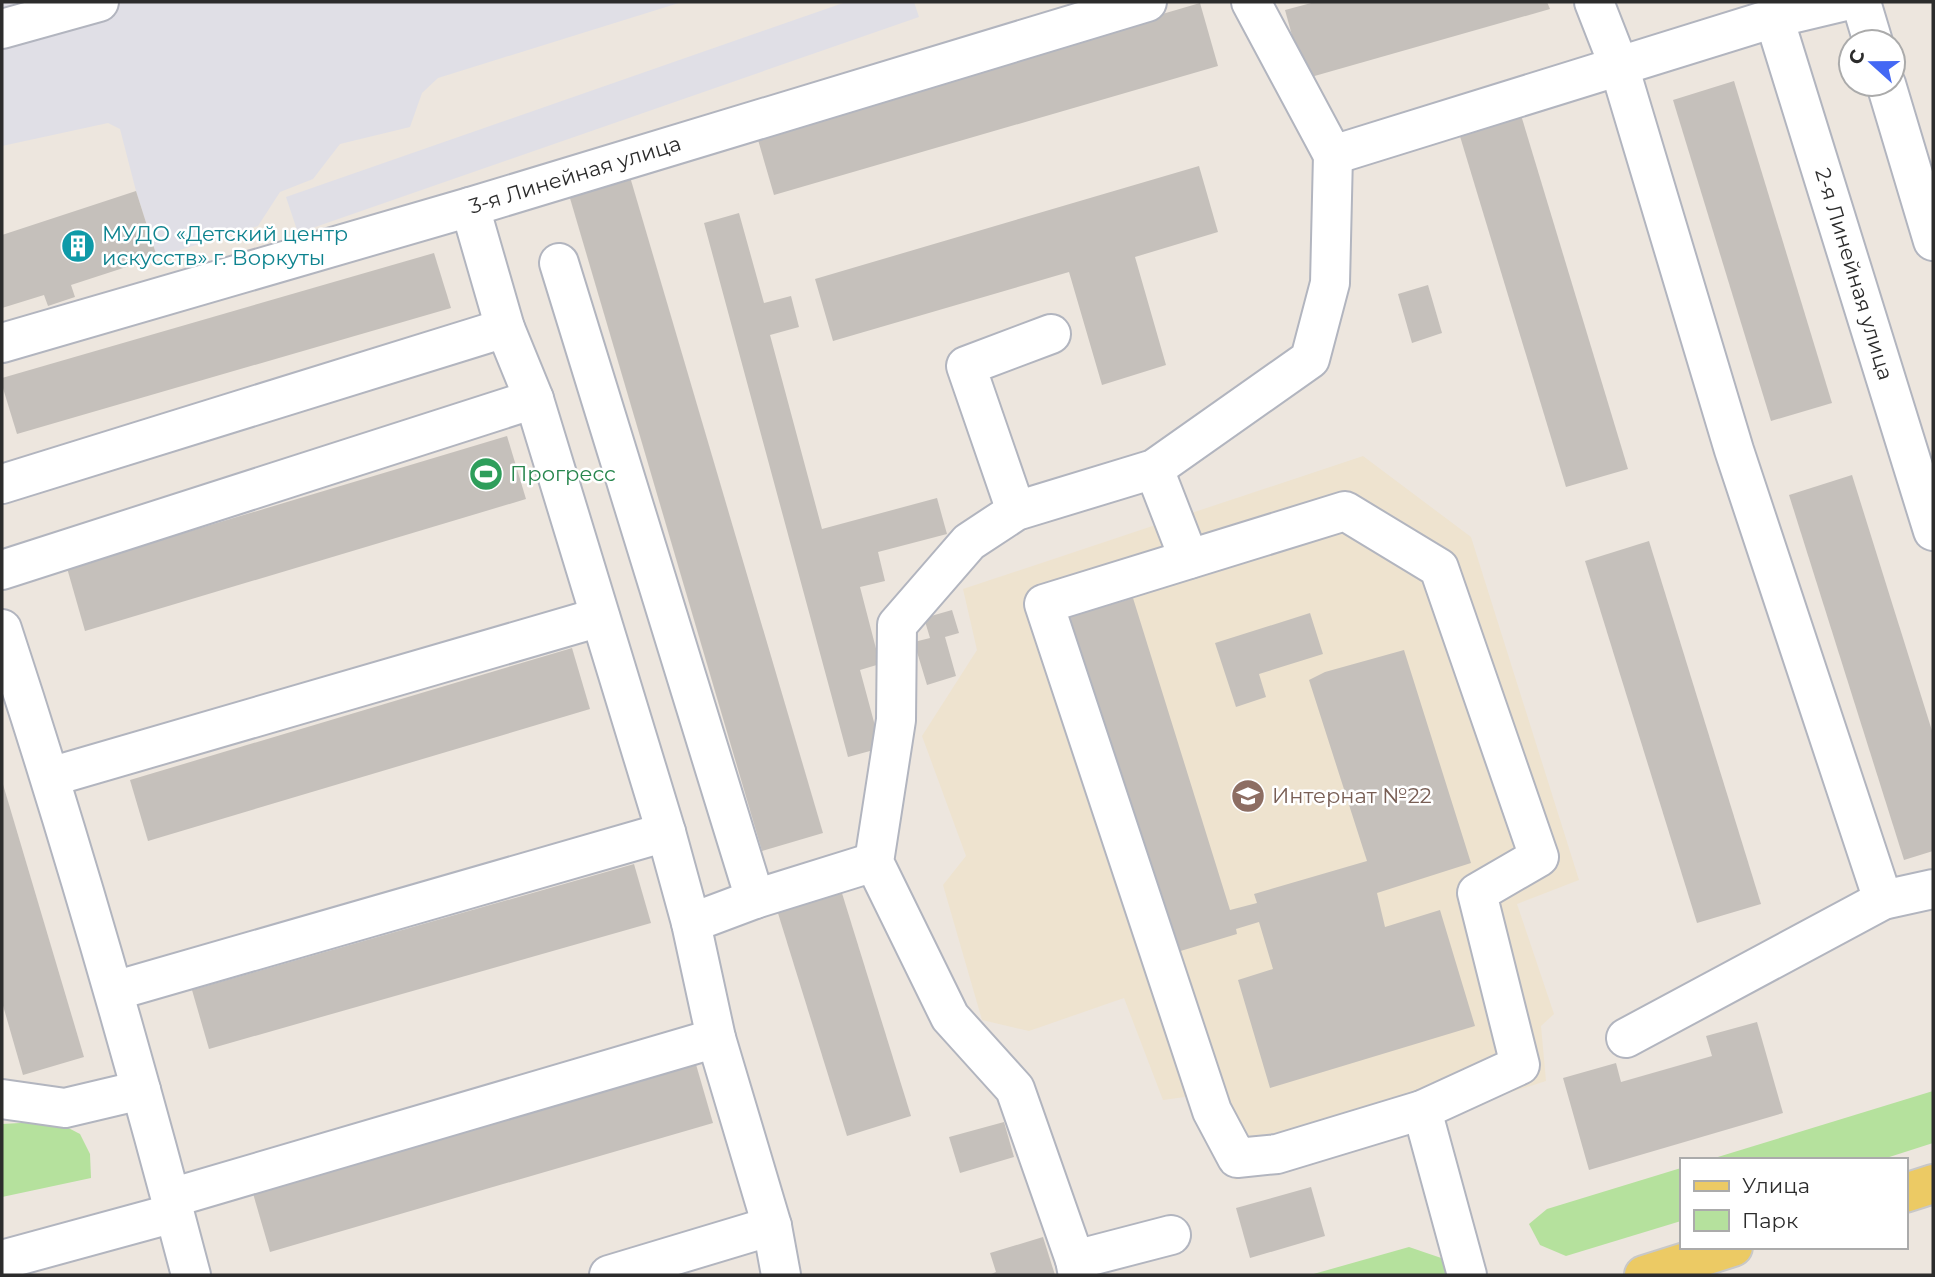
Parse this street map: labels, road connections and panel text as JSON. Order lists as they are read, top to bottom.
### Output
{
  "streets": {
    "street": ["3-я Линейная улица", "2-я Линейная улица"]
  },
  "places": {
    "building": ["МУДО «Детский центр искусств» г. Воркуты"],
    "sports": ["Прогресс"],
    "school or university": ["Интернат №22"]
  },
  "legend": ["Улица", "Парк"],
  "north": "left"
}
